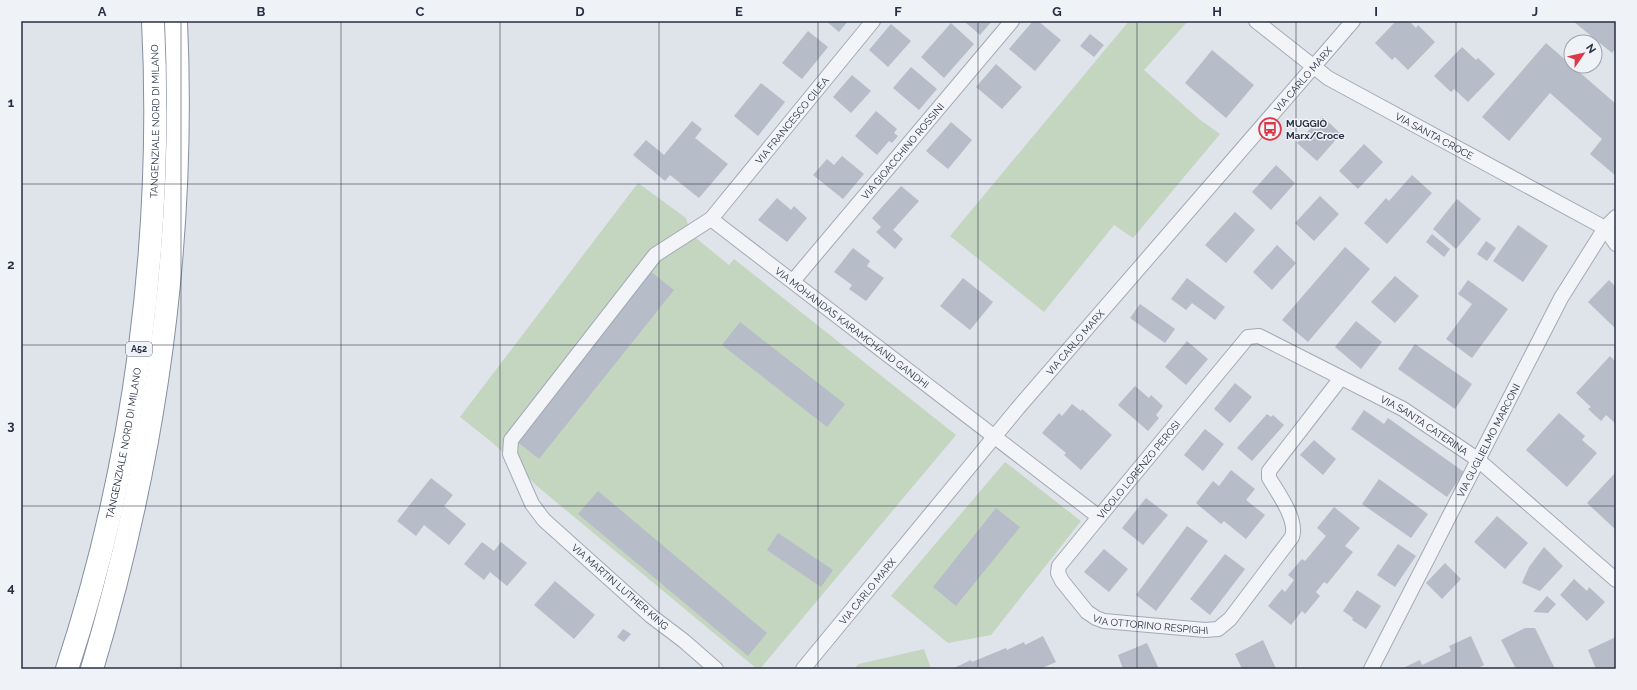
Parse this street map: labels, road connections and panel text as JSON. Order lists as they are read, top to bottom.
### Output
{
  "streets": {
    "highway": ["TANGENZIALE NORD DI MILANO", "A52"],
    "street": [
      "VIA CARLO MARX",
      "VIA FRANCESCO CILEA",
      "VIA SANTA CROCE",
      "VIA GIOACCHINO ROSSINI",
      "VIA MOHANDAS KARAMCHAND GANDHI",
      "VIA SANTA CATERINA",
      "VIA GUGLIELMO MARCONI",
      "VICOLO LORENZO PEROSI",
      "VIA MARTIN LUTHER KING",
      "VIA OTTORINO RESPIGHI"
    ]
  },
  "crossings": [
    ["VIA CARLO MARX", "VIA SANTA CROCE"],
    ["VIA CARLO MARX", "VIA MOHANDAS KARAMCHAND GANDHI"],
    ["VIA CARLO MARX", "VICOLO LORENZO PEROSI"],
    ["VIA FRANCESCO CILEA", "VIA MOHANDAS KARAMCHAND GANDHI"],
    ["VIA FRANCESCO CILEA", "VIA MARTIN LUTHER KING"],
    ["VIA SANTA CROCE", "VIA GUGLIELMO MARCONI"],
    ["VIA GIOACCHINO ROSSINI", "VIA MOHANDAS KARAMCHAND GANDHI"],
    ["VIA MOHANDAS KARAMCHAND GANDHI", "VICOLO LORENZO PEROSI"],
    ["VIA SANTA CATERINA", "VIA GUGLIELMO MARCONI"],
    ["VIA SANTA CATERINA", "VICOLO LORENZO PEROSI"],
    ["VIA SANTA CATERINA", "VIA OTTORINO RESPIGHI"],
    ["VICOLO LORENZO PEROSI", "VIA OTTORINO RESPIGHI"]
  ],
  "places": {
    "bus stop": ["MUGGIÒ Marx/Croce"]
  },
  "north": "top right",
  "grid": {
    "columns": [
      "A",
      "B",
      "C",
      "D",
      "E",
      "F",
      "G",
      "H",
      "I",
      "J"
    ],
    "rows": [
      "1",
      "2",
      "3",
      "4"
    ]
  }
}
